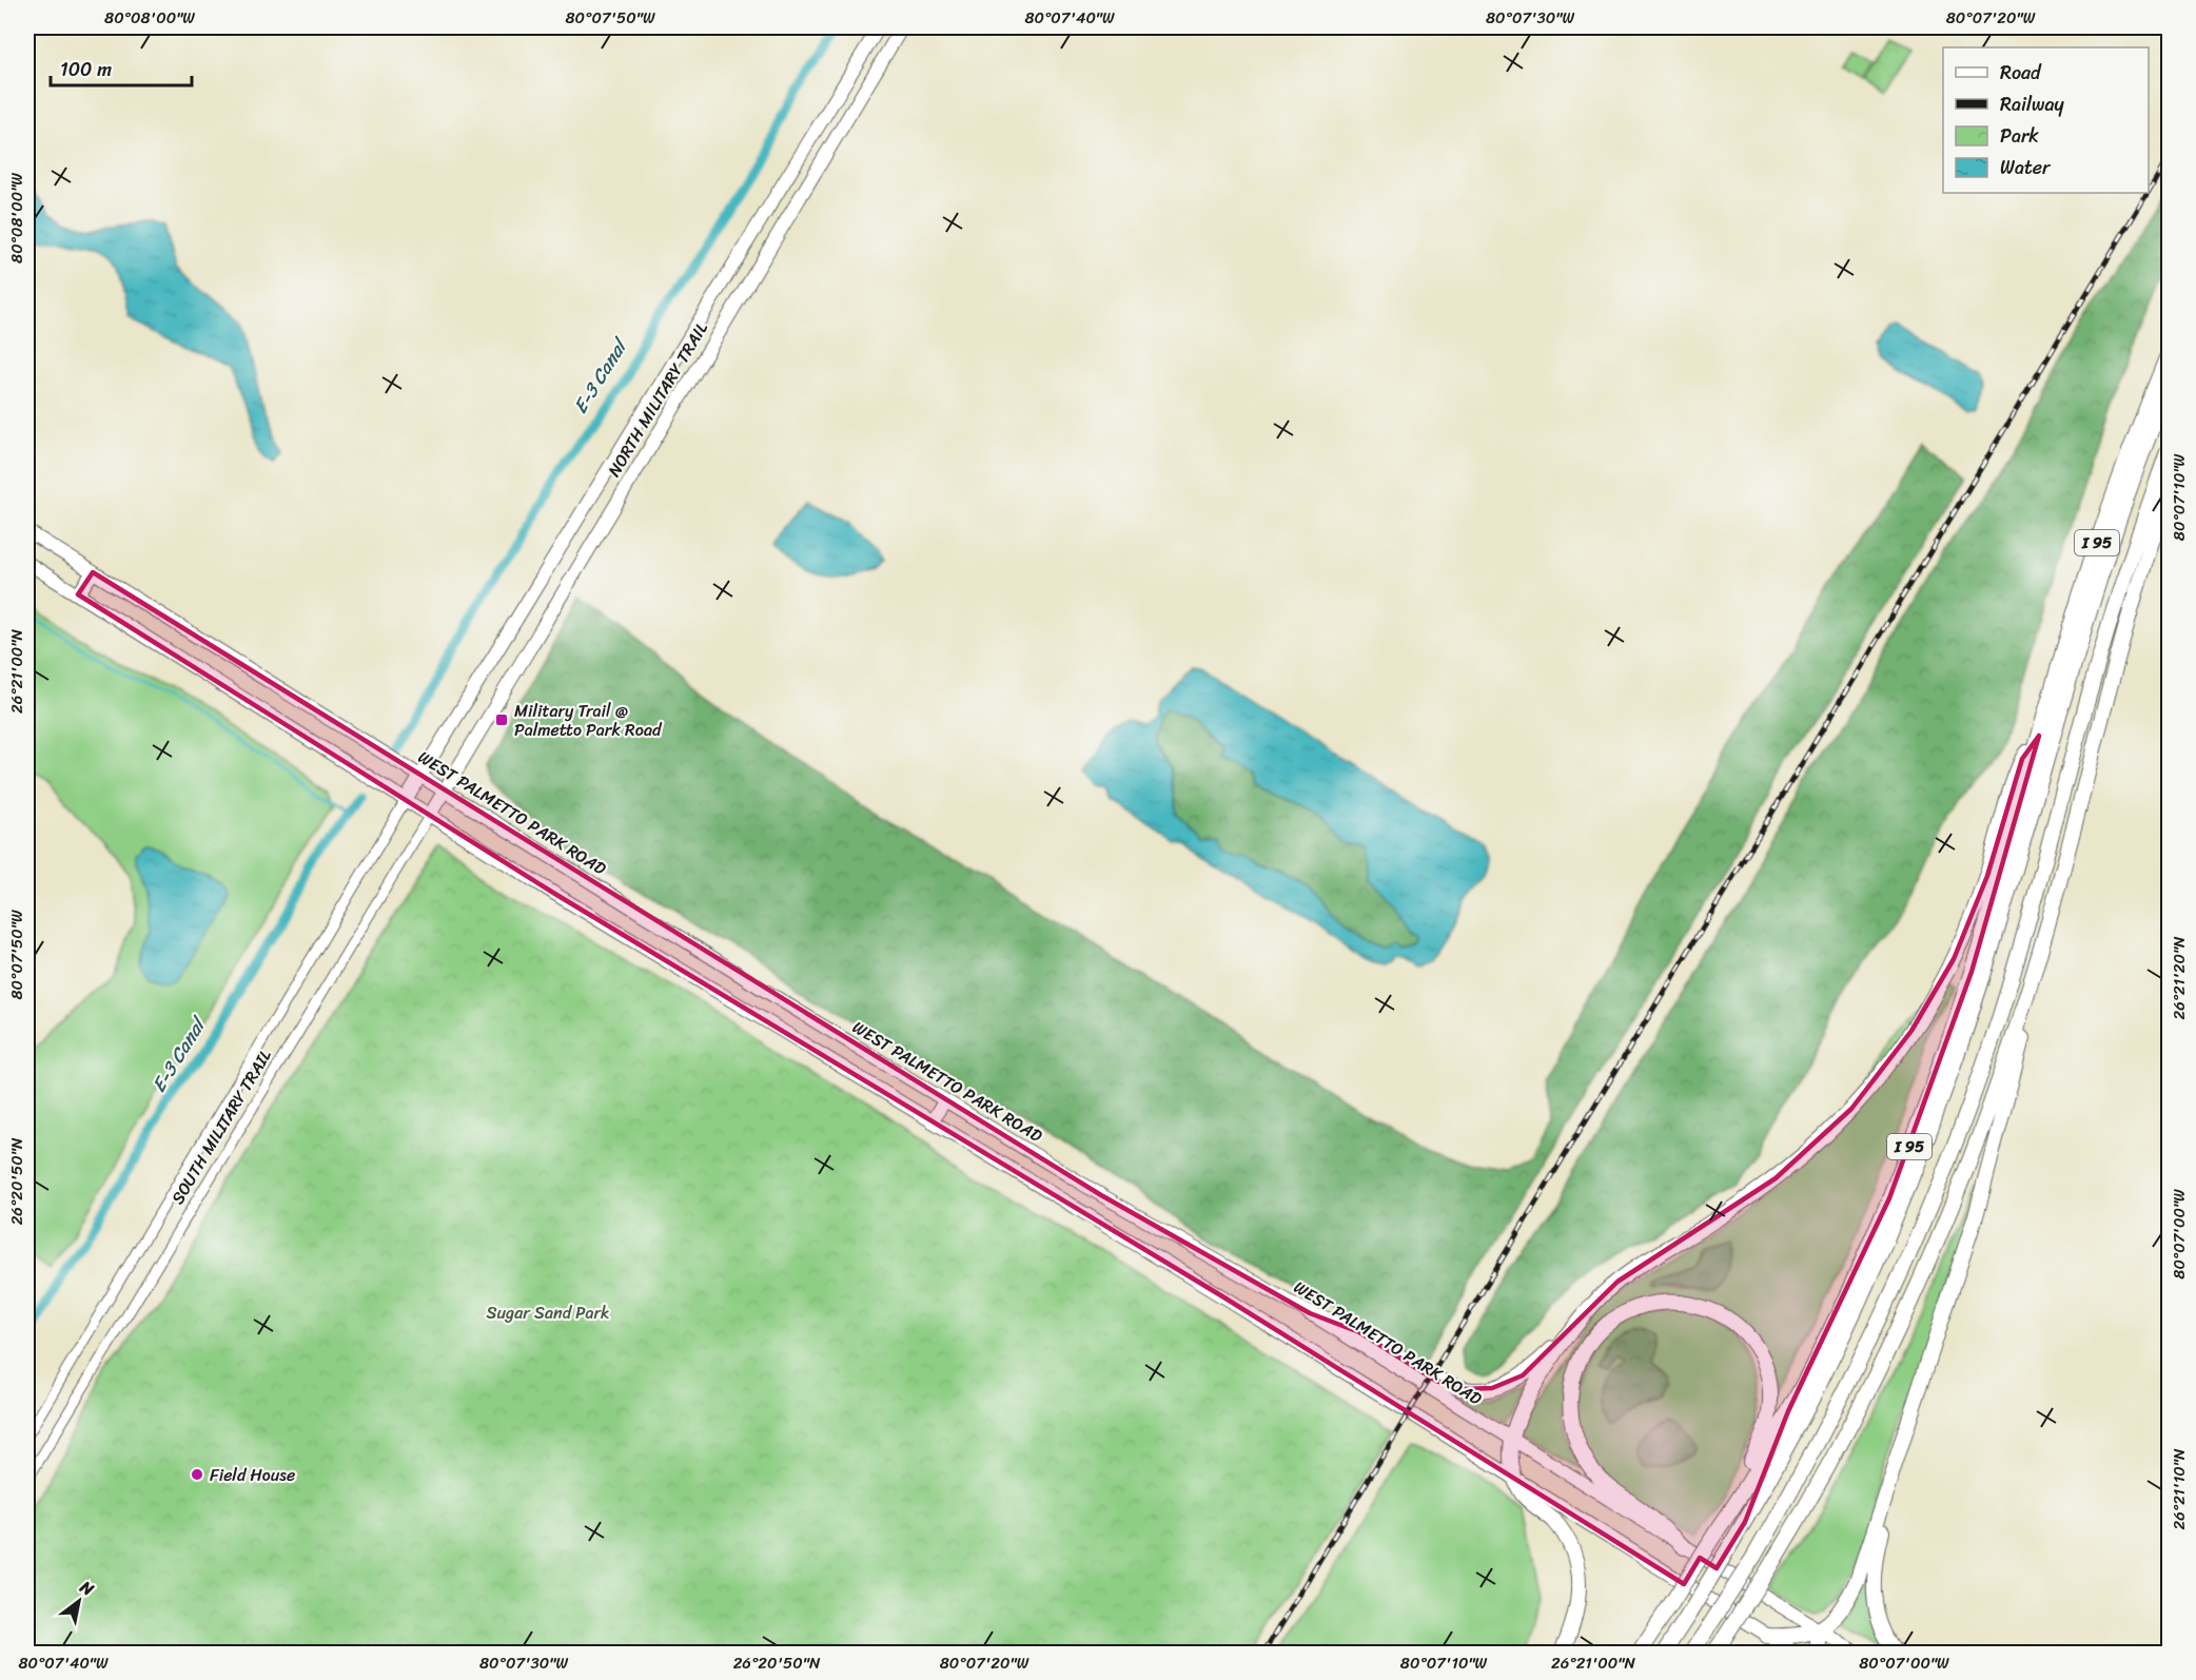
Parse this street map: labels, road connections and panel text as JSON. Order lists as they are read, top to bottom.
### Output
{
  "streets": {
    "highway": ["I 95"],
    "main road": ["NORTH MILITARY TRAIL", "WEST PALMETTO PARK ROAD", "SOUTH MILITARY TRAIL"]
  },
  "crossings": [
    ["NORTH MILITARY TRAIL", "WEST PALMETTO PARK ROAD"],
    ["NORTH MILITARY TRAIL", "SOUTH MILITARY TRAIL"],
    ["WEST PALMETTO PARK ROAD", "SOUTH MILITARY TRAIL"]
  ],
  "water": ["E-3 Canal"],
  "parks": ["Sugar Sand Park"],
  "places": {
    "transit": ["Military Trail @ Palmetto Park Road"],
    "other": ["Field House"]
  },
  "legend": [
    "Road",
    "Railway",
    "Park",
    "Water"
  ],
  "scale_bar": "100 m",
  "north": "top right",
  "coordinates": [
    "80°08'00\"W",
    "80°07'50\"W",
    "80°07'40\"W",
    "80°07'30\"W",
    "80°07'20\"W",
    "80°07'10\"W",
    "26°21'00\"N",
    "26°21'20\"N",
    "26°20'50\"N",
    "80°07'00\"W",
    "26°21'10\"N"
  ]
}
